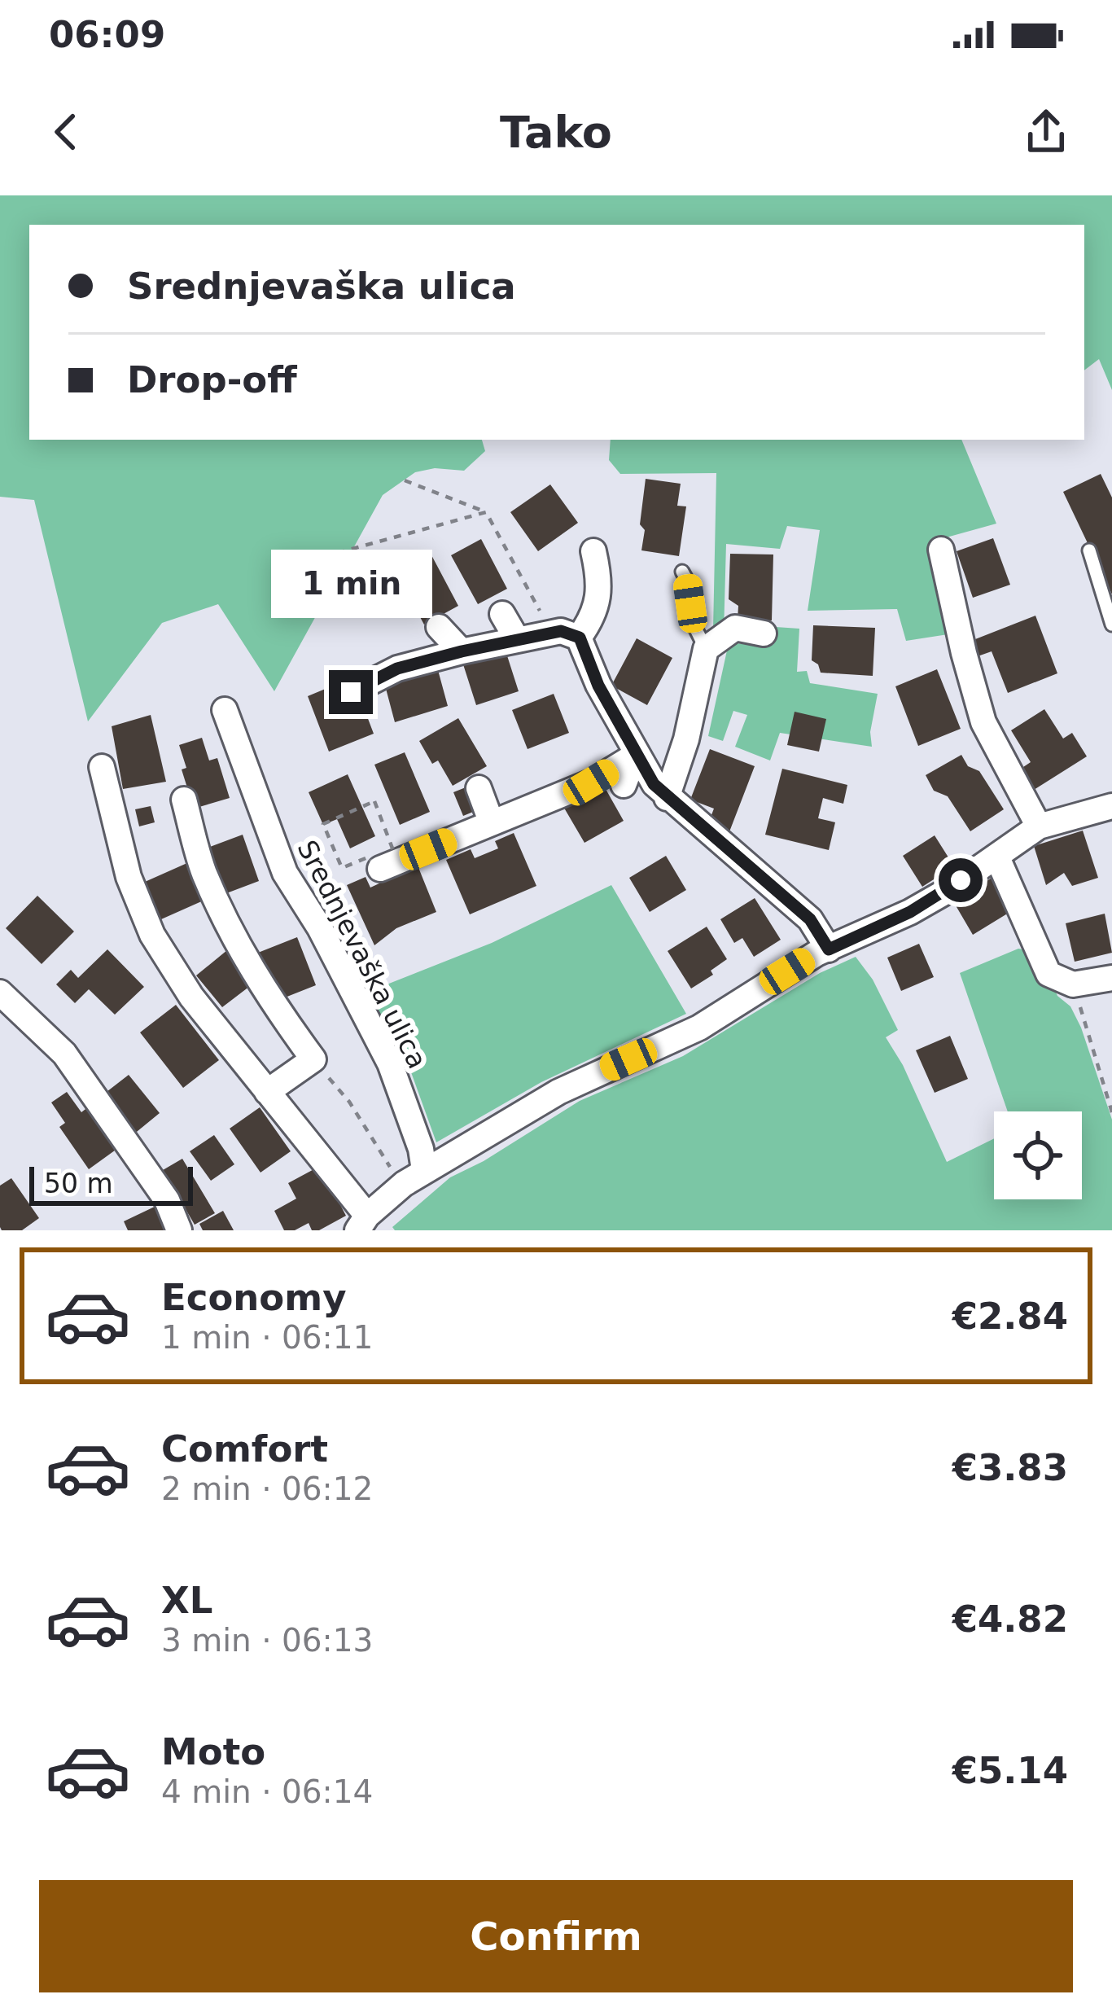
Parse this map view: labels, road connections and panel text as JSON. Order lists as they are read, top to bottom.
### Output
{
  "streets": {
    "street": ["Srednjevaška ulica"]
  },
  "scale_bar": "50 m",
  "page": {
    "status": "06:09",
    "header": "Tako",
    "banner": ["Srednjevaška ulica", "Drop-off"],
    "bubble": "1 min",
    "scale": "50 m",
    "list": [
      {
        "name": "Economy",
        "note": "1 min · 06:11",
        "value": "€2.84"
      },
      {
        "name": "Comfort",
        "note": "2 min · 06:12",
        "value": "€3.83"
      },
      {
        "name": "XL",
        "note": "3 min · 06:13",
        "value": "€4.82"
      },
      {
        "name": "Moto",
        "note": "4 min · 06:14",
        "value": "€5.14"
      }
    ],
    "buttons": "Confirm"
  }
}
